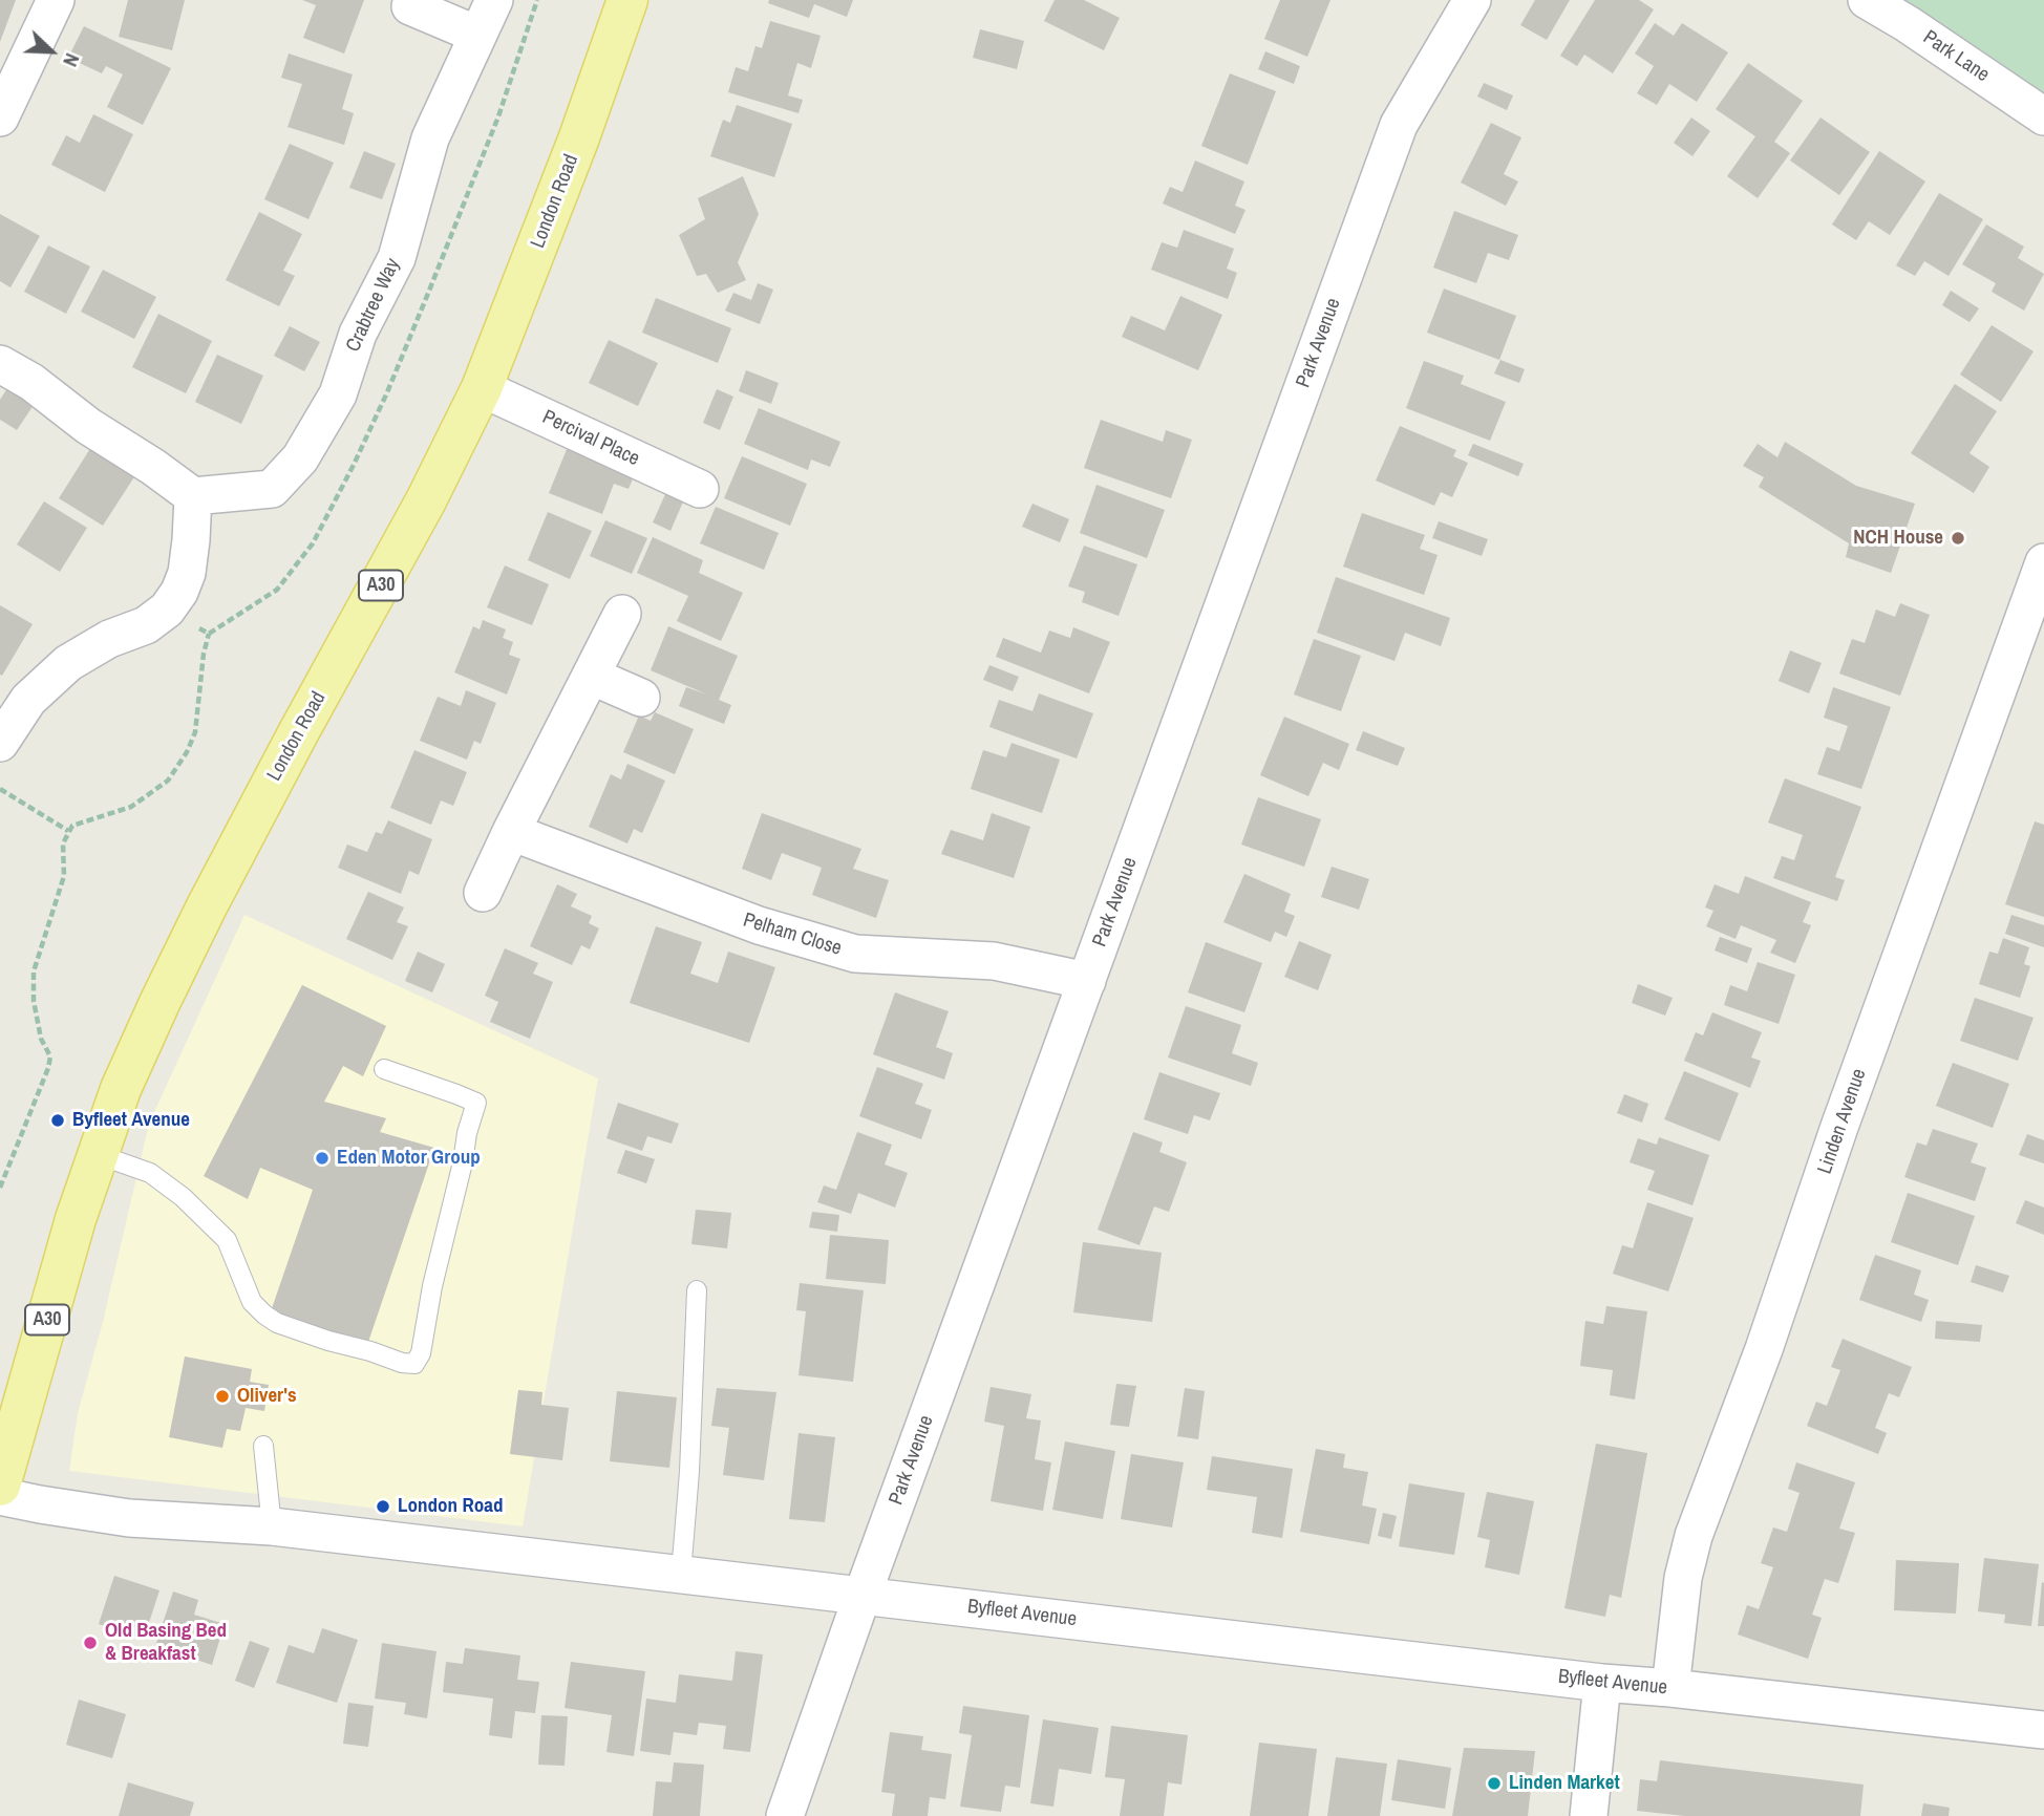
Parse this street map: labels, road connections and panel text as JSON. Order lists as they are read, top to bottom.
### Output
{
  "streets": {
    "main road": ["London Road", "A30"],
    "street": [
      "Park Lane",
      "Crabtree Way",
      "Park Avenue",
      "Percival Place",
      "Pelham Close",
      "Linden Avenue",
      "Byfleet Avenue"
    ]
  },
  "crossings": [
    ["London Road", "Percival Place"],
    ["Park Avenue", "Pelham Close"],
    ["Park Avenue", "Byfleet Avenue"],
    ["Linden Avenue", "Byfleet Avenue"]
  ],
  "places": [
    "NCH House",
    "Byfleet Avenue",
    "Eden Motor Group",
    "Oliver's",
    "London Road",
    "Old Basing Bed & Breakfast",
    "Linden Market"
  ],
  "north": "bottom right"
}
